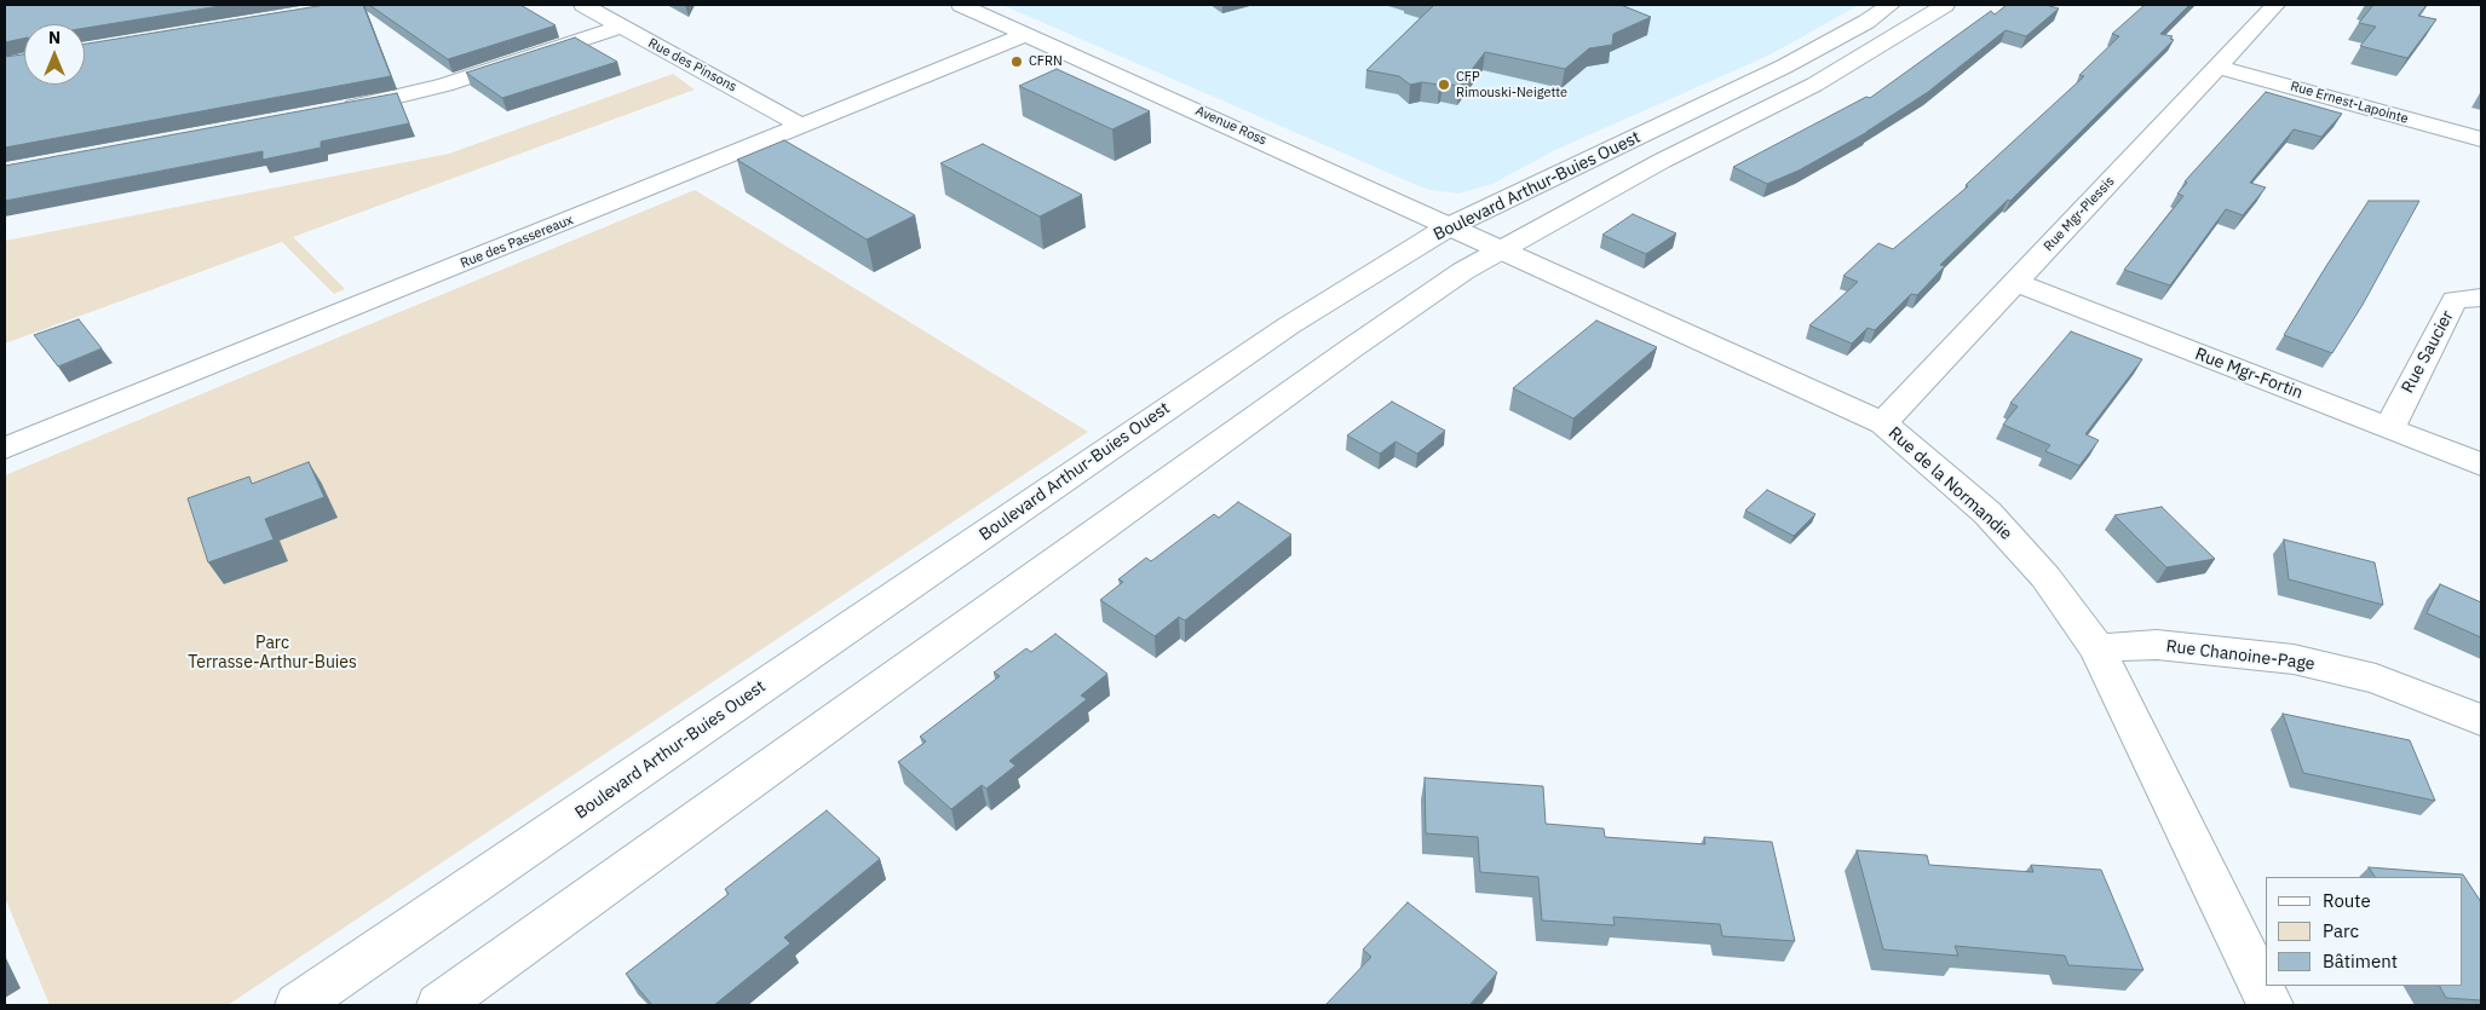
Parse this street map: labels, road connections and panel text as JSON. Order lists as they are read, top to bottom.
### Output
{
  "streets": {
    "street": [
      "Rue des Pinsons",
      "Rue Ernest-Lapointe",
      "Avenue Ross",
      "Boulevard Arthur-Buies Ouest",
      "Rue Mgr-Plessis",
      "Rue des Passereaux",
      "Rue Saucier",
      "Rue Mgr-Fortin",
      "Rue de la Normandie",
      "Rue Chanoine-Page"
    ]
  },
  "crossings": [
    ["Rue des Pinsons", "Rue des Passereaux"],
    ["Rue Ernest-Lapointe", "Rue Mgr-Plessis"],
    ["Avenue Ross", "Boulevard Arthur-Buies Ouest"],
    ["Avenue Ross", "Rue des Passereaux"],
    ["Avenue Ross", "Rue de la Normandie"],
    ["Boulevard Arthur-Buies Ouest", "Rue de la Normandie"],
    ["Rue Mgr-Plessis", "Rue Mgr-Fortin"],
    ["Rue Mgr-Plessis", "Rue de la Normandie"],
    ["Rue Saucier", "Rue Mgr-Fortin"],
    ["Rue de la Normandie", "Rue Chanoine-Page"]
  ],
  "parks": ["Parc Terrasse-Arthur-Buies"],
  "places": ["CFRN", "CFP Rimouski-Neigette"],
  "legend": ["Route", "Parc", "Bâtiment"],
  "north": "top"
}
